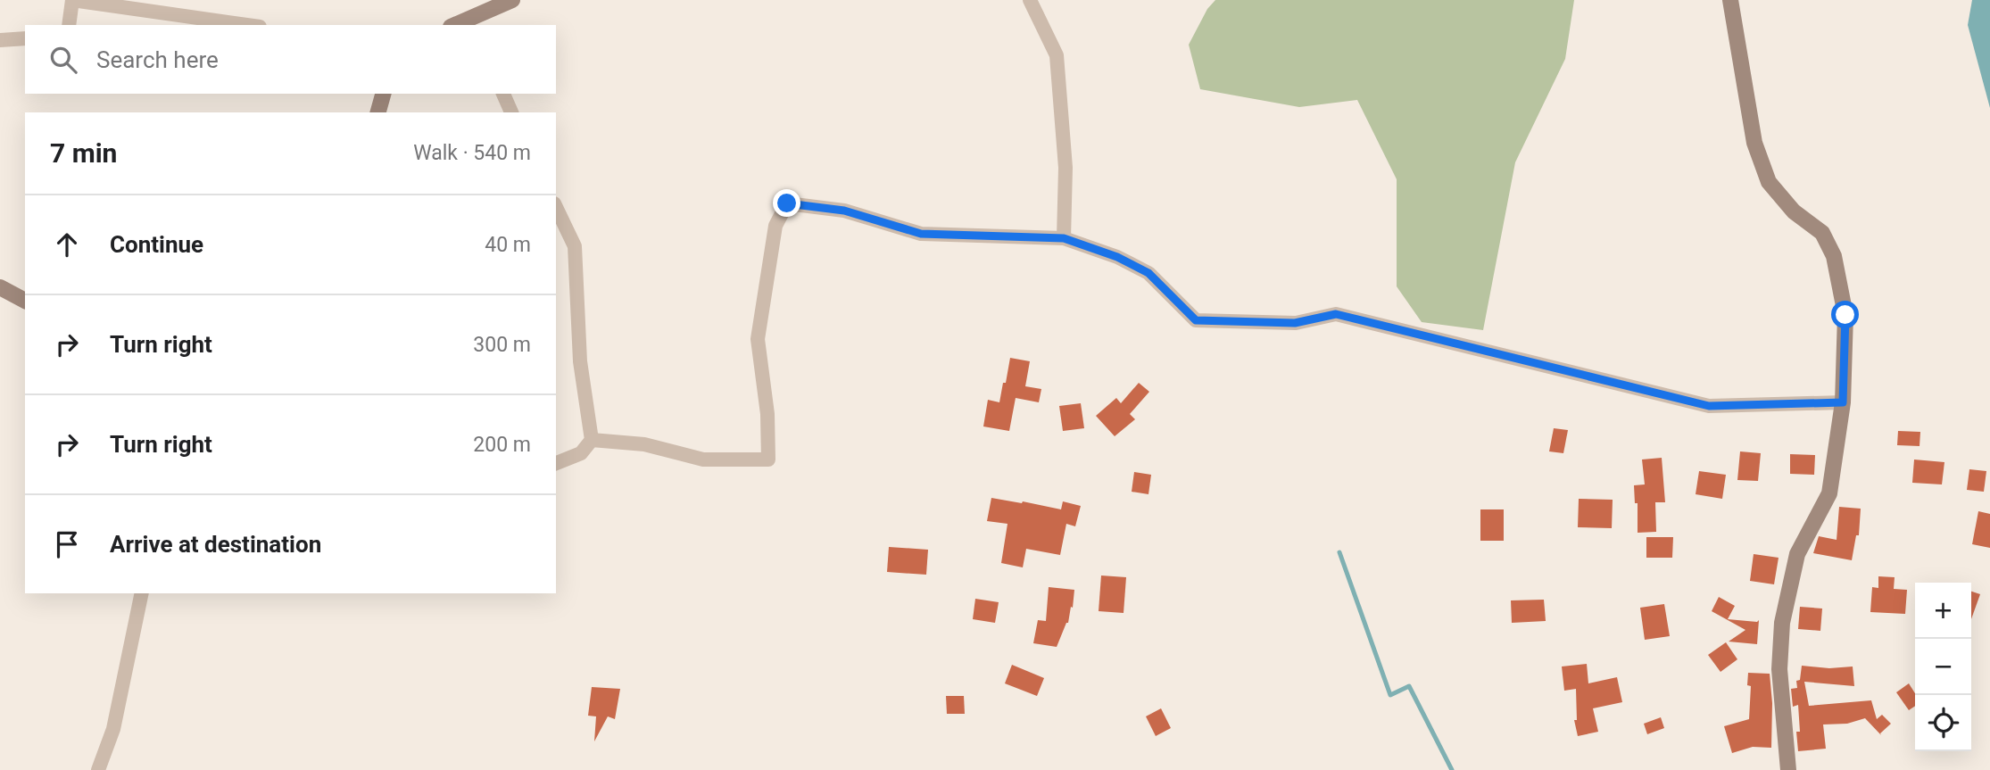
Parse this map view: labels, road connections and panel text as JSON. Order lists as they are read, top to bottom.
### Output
{
  "page": {
    "search": "Search here",
    "heading": ["7 min", "Walk · 540 m"],
    "list": [
      ["Continue", "40 m"],
      ["Turn right", "300 m"],
      ["Turn right", "200 m"],
      "Arrive at destination"
    ],
    "map_buttons": ["+", "−"]
  }
}
